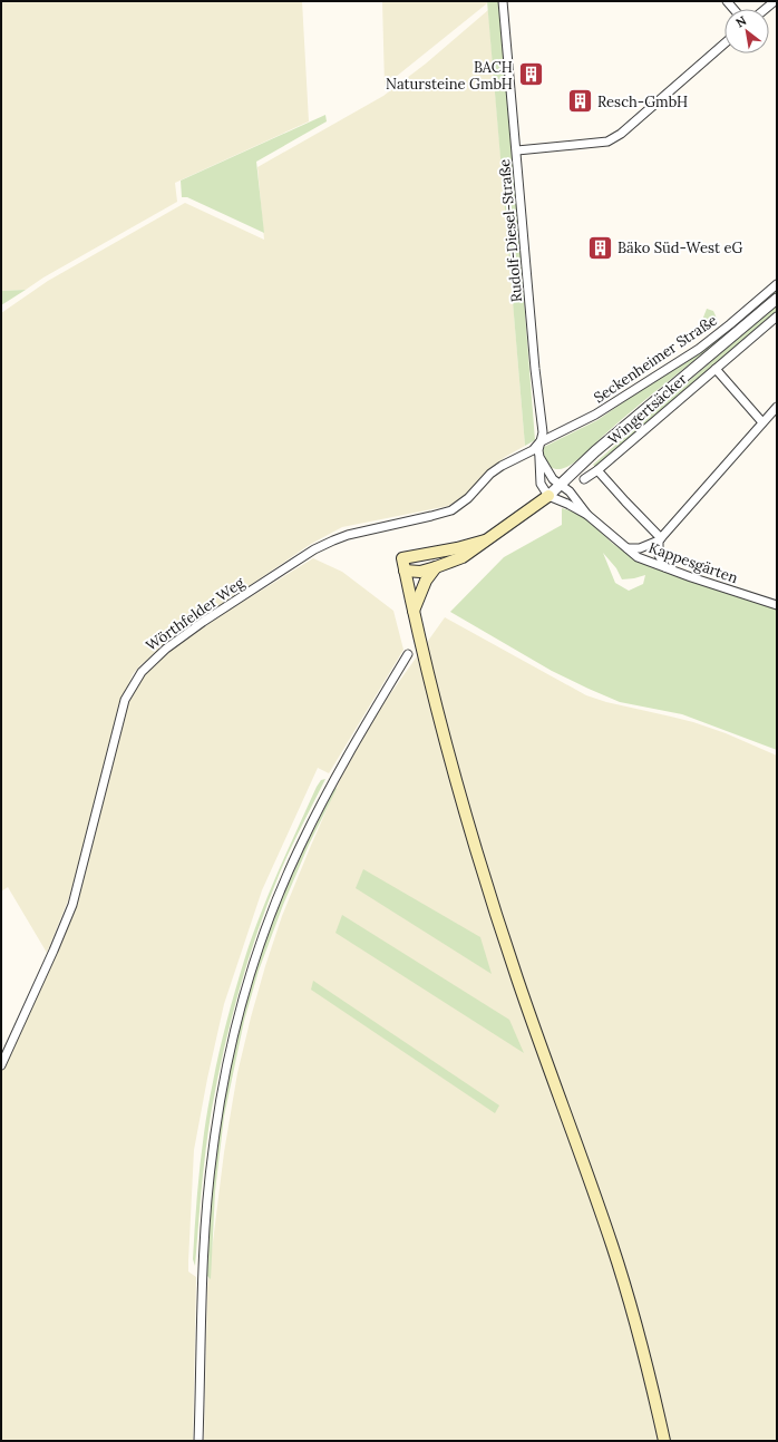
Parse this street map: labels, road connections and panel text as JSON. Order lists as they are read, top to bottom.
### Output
{
  "streets": {
    "street": [
      "Rudolf-Diesel-Straße",
      "Seckenheimer Straße",
      "Wingertsäcker",
      "Kappesgärten",
      "Wörthfelder Weg"
    ]
  },
  "crossings": [
    ["Rudolf-Diesel-Straße", "Seckenheimer Straße"],
    ["Rudolf-Diesel-Straße", "Kappesgärten"],
    ["Rudolf-Diesel-Straße", "Wörthfelder Weg"],
    ["Seckenheimer Straße", "Wörthfelder Weg"]
  ],
  "places": {
    "building": ["BACH Natursteine GmbH", "Resch-GmbH", "Bäko Süd-West eG"]
  },
  "north": "top left"
}
